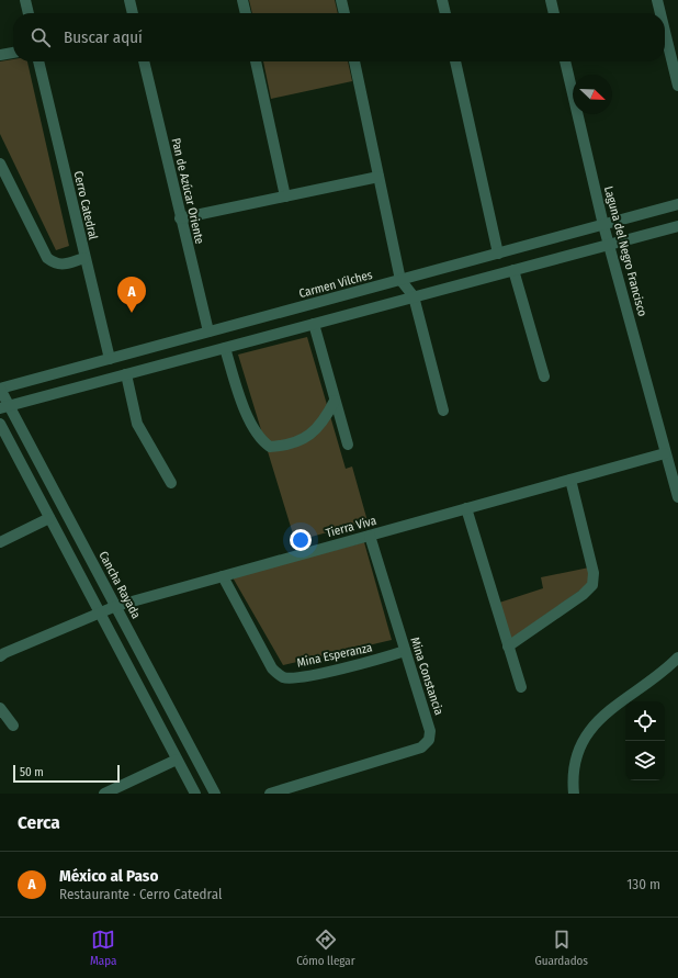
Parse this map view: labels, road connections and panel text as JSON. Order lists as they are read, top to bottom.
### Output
{
  "streets": {
    "street": [
      "Pan de Azúcar Oriente",
      "Cerro Catedral",
      "Laguna del Negro Francisco",
      "Carmen Vilches",
      "Tierra Viva",
      "Cancha Rayada",
      "Mina Esperanza",
      "Mina Constancia"
    ]
  },
  "crossings": [
    ["Pan de Azúcar Oriente", "Carmen Vilches"],
    ["Cerro Catedral", "Carmen Vilches"],
    ["Laguna del Negro Francisco", "Carmen Vilches"],
    ["Laguna del Negro Francisco", "Tierra Viva"],
    ["Carmen Vilches", "Cancha Rayada"],
    ["Tierra Viva", "Cancha Rayada"],
    ["Tierra Viva", "Mina Esperanza"],
    ["Tierra Viva", "Mina Constancia"],
    ["Mina Esperanza", "Mina Constancia"]
  ],
  "scale_bar": "50 m",
  "north": "bottom right",
  "page": {
    "search": "Buscar aquí",
    "pins": "A",
    "scale": "50 m",
    "heading": "Cerca",
    "list": [
      {
        "mark": "A",
        "name": "México al Paso",
        "note": "Restaurante · Cerro Catedral",
        "value": "130 m"
      }
    ],
    "nav": ["Mapa", "Cómo llegar", "Guardados"]
  }
}
